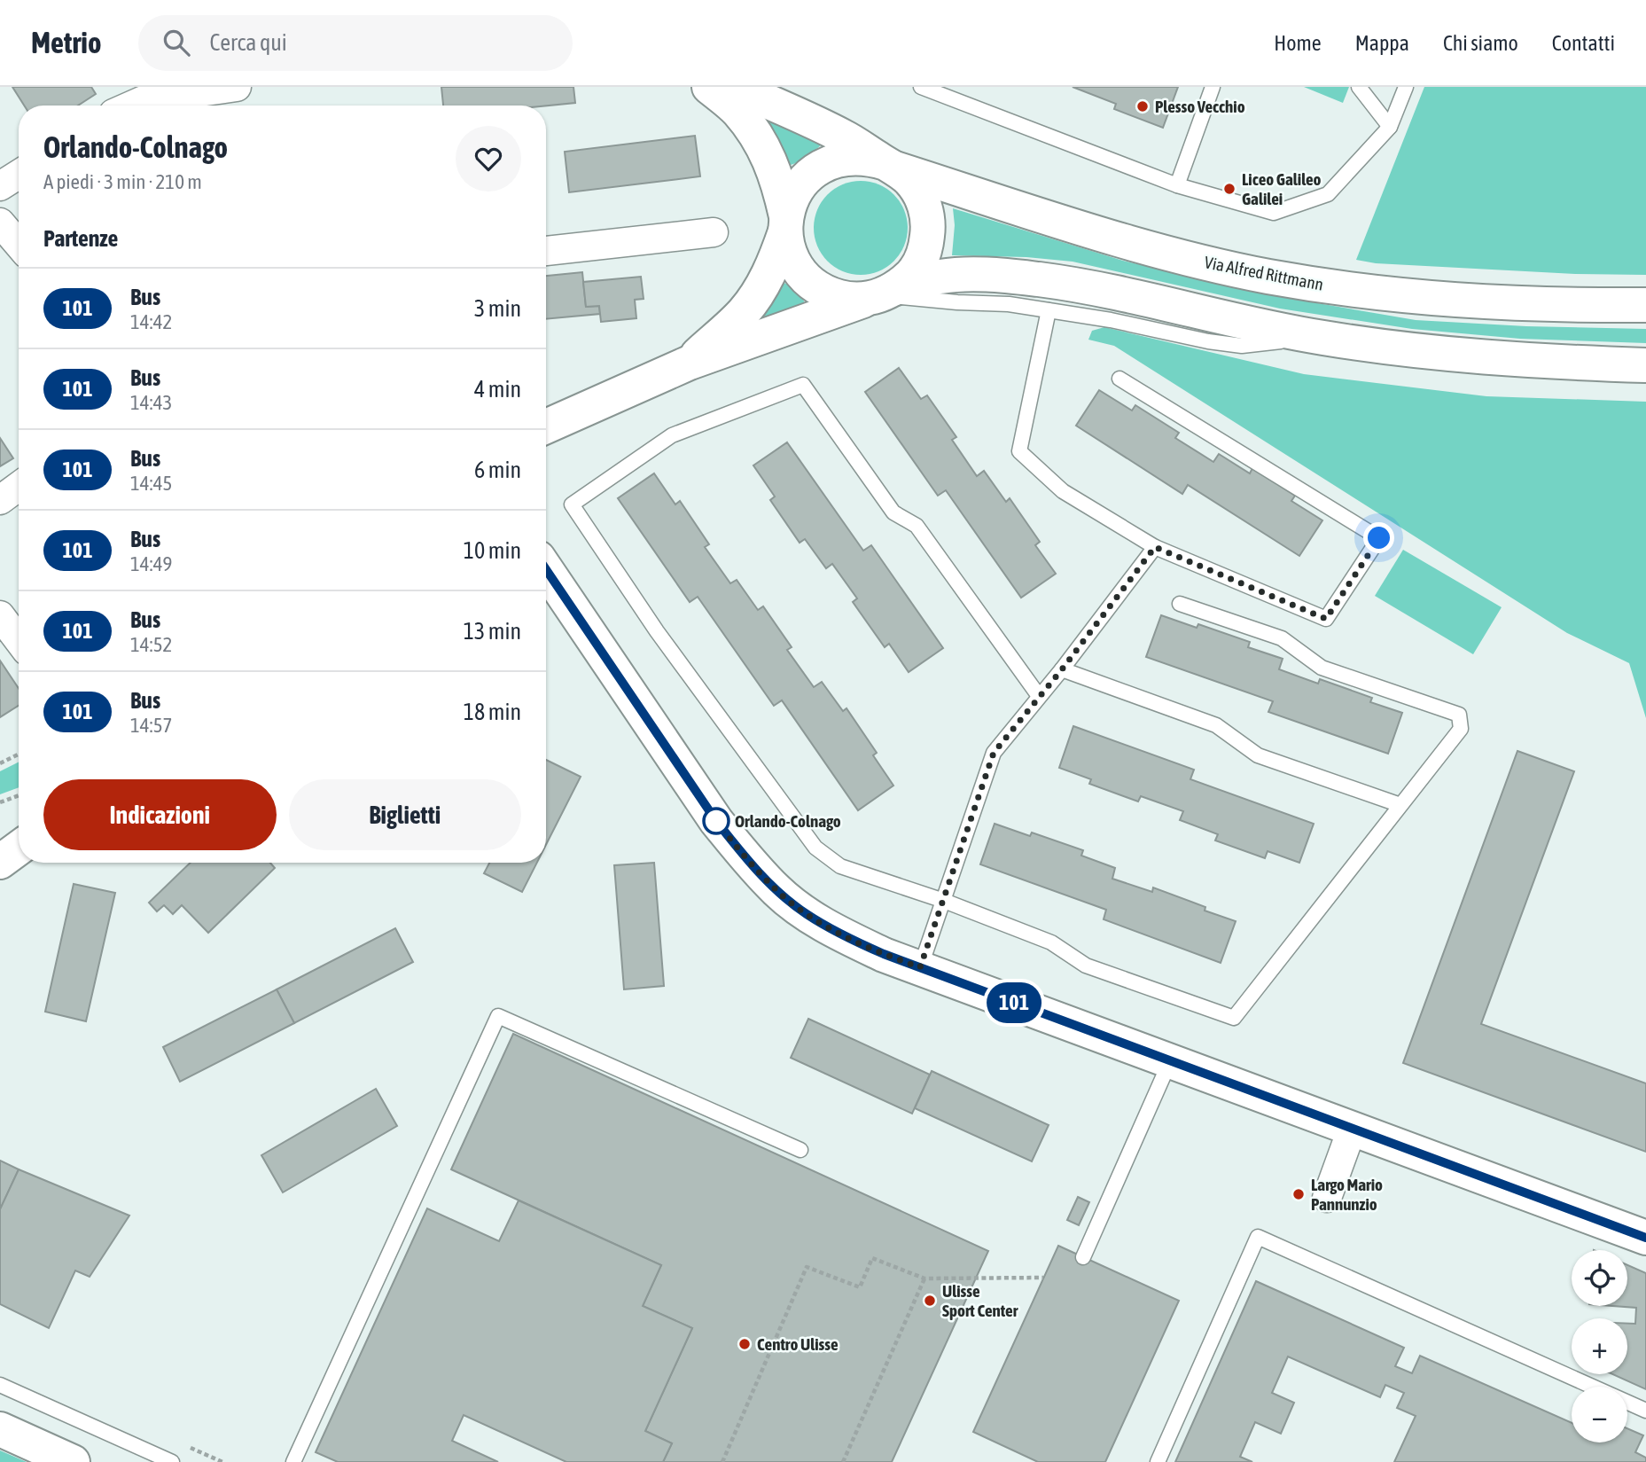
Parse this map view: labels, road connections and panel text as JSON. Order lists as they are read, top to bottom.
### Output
{
  "streets": {
    "main road": ["Via Alfred Rittmann"]
  },
  "places": [
    "Plesso Vecchio",
    "Liceo Galileo Galilei",
    "Orlando-Colnago",
    "Largo Mario Pannunzio",
    "Ulisse Sport Center",
    "Centro Ulisse"
  ],
  "lines": ["bus line 101"],
  "page": {
    "header": "Metrio",
    "search": "Cerca qui",
    "nav": [
      "Home",
      "Mappa",
      "Chi siamo",
      "Contatti"
    ],
    "on_map": "101",
    "heading": [
      ["Orlando-Colnago", "A piedi · 3 min · 210 m"],
      "Partenze"
    ],
    "list": [
      {
        "mark": "101",
        "name": "Bus",
        "note": "14:42",
        "value": "3 min"
      },
      {
        "mark": "101",
        "name": "Bus",
        "note": "14:43",
        "value": "4 min"
      },
      {
        "mark": "101",
        "name": "Bus",
        "note": "14:45",
        "value": "6 min"
      },
      {
        "mark": "101",
        "name": "Bus",
        "note": "14:49",
        "value": "10 min"
      },
      {
        "mark": "101",
        "name": "Bus",
        "note": "14:52",
        "value": "13 min"
      },
      {
        "mark": "101",
        "name": "Bus",
        "note": "14:57",
        "value": "18 min"
      }
    ],
    "buttons": ["Indicazioni", "Biglietti"],
    "map_buttons": ["+", "−"]
  }
}
